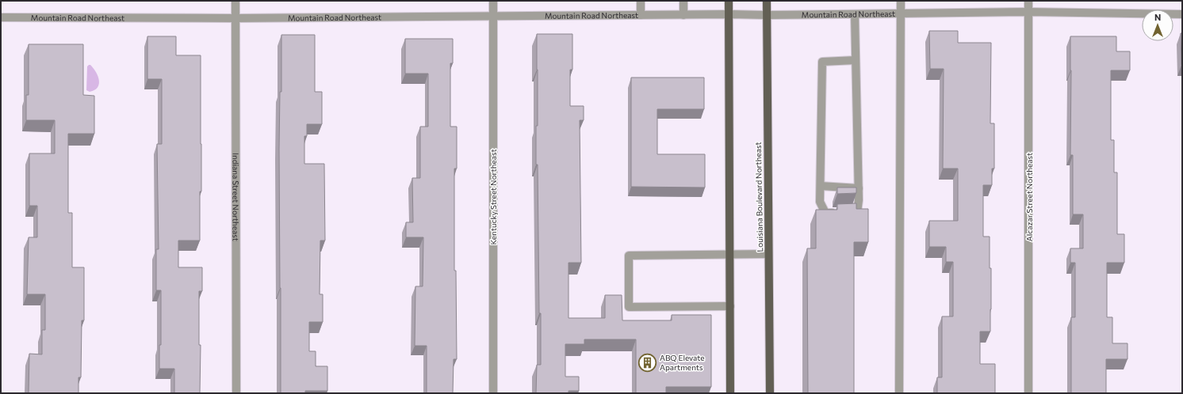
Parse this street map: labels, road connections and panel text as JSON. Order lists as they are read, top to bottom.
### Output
{
  "streets": {
    "main road": ["Louisiana Boulevard Northeast"],
    "street": [
      "Mountain Road Northeast",
      "Indiana Street Northeast",
      "Kentucky Street Northeast",
      "Alcazar Street Northeast"
    ]
  },
  "crossings": [
    ["Mountain Road Northeast", "Indiana Street Northeast"],
    ["Mountain Road Northeast", "Kentucky Street Northeast"],
    ["Mountain Road Northeast", "Louisiana Boulevard Northeast"],
    ["Mountain Road Northeast", "Alcazar Street Northeast"]
  ],
  "places": {
    "building": ["ABQ Elevate Apartments"]
  },
  "north": "top"
}
